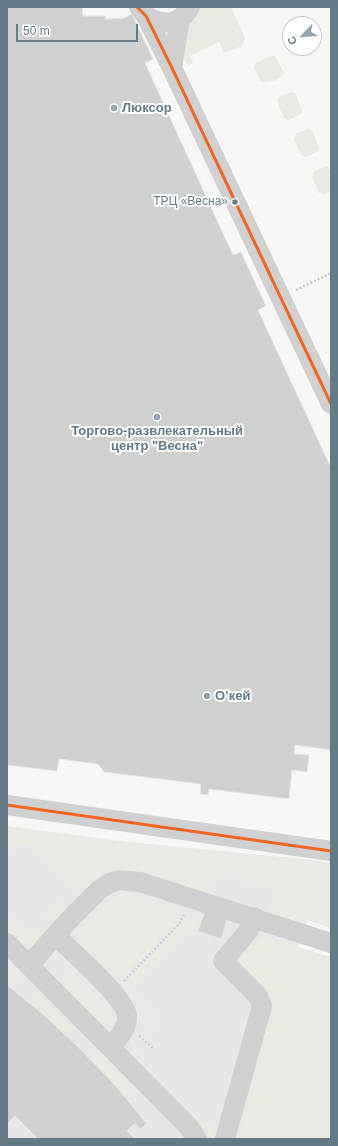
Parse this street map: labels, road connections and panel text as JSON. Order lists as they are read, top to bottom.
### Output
{
  "places": [
    "Люксор",
    "ТРЦ «Весна»",
    "Торгово-развлекательный центр \"Весна\"",
    "О’кей"
  ],
  "scale_bar": "50 m",
  "north": "bottom left"
}
